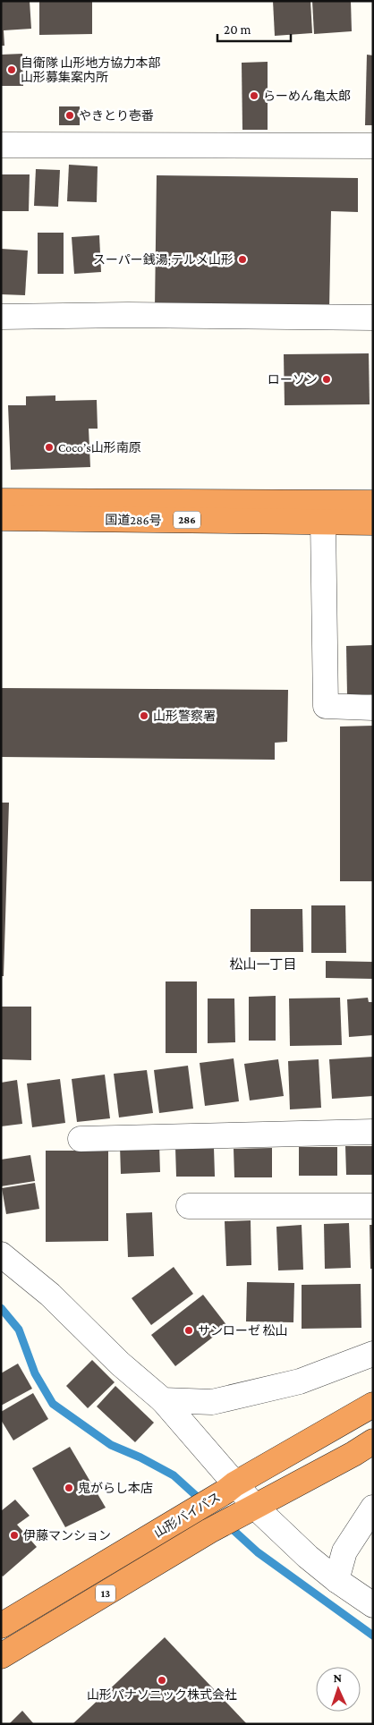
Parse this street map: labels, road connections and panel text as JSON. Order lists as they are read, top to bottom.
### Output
{
  "streets": {
    "highway": [
      "国道286号",
      "286",
      "山形バイパス",
      "13"
    ]
  },
  "districts": ["松山一丁目"],
  "places": [
    "自衛隊 山形地方協力本部 山形募集案内所",
    "らーめん亀太郎",
    "やきとり壱番",
    "スーパー銭湯;テルメ山形",
    "ローソン",
    "Coco’s山形南原",
    "山形警察署",
    "サンローゼ 松山",
    "鬼がらし本店",
    "伊藤マンション",
    "山形パナソニック株式会社"
  ],
  "scale_bar": "20 m",
  "north": "top"
}
